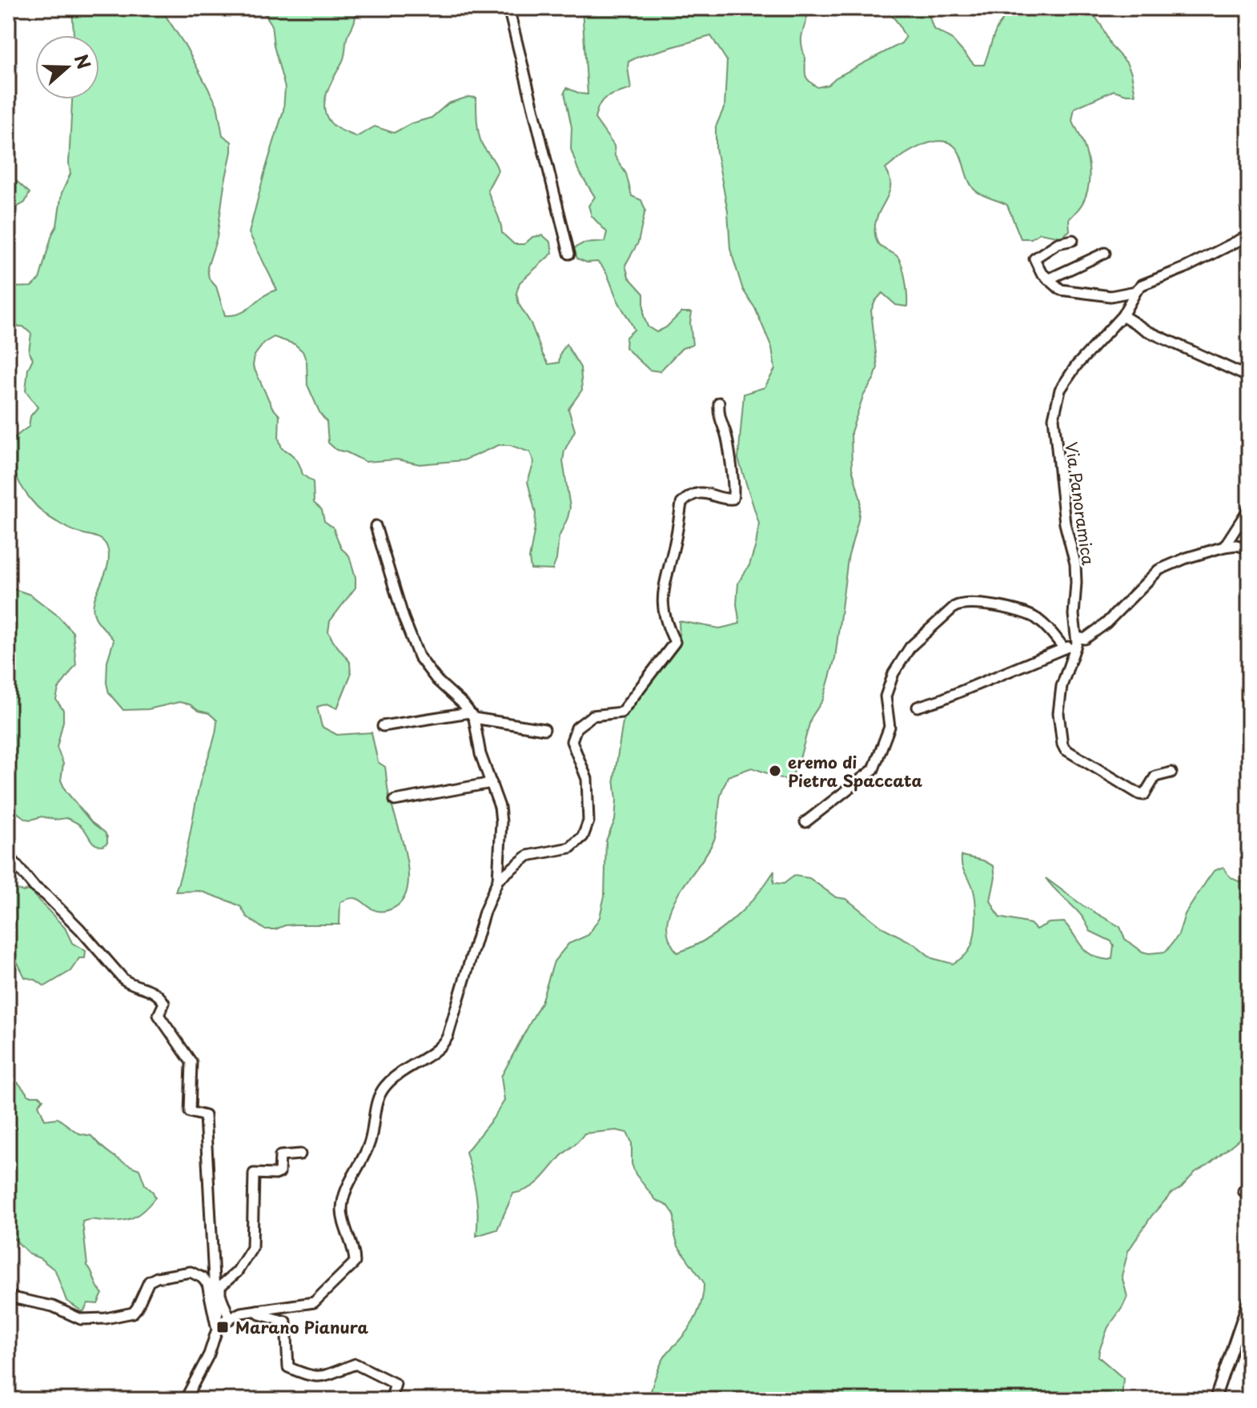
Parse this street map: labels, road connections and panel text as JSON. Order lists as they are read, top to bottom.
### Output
{
  "streets": {
    "street": ["Via Panoramica"]
  },
  "places": {
    "other": ["eremo di Pietra Spaccata"],
    "transit": ["Marano Pianura"]
  },
  "north": "right"
}
